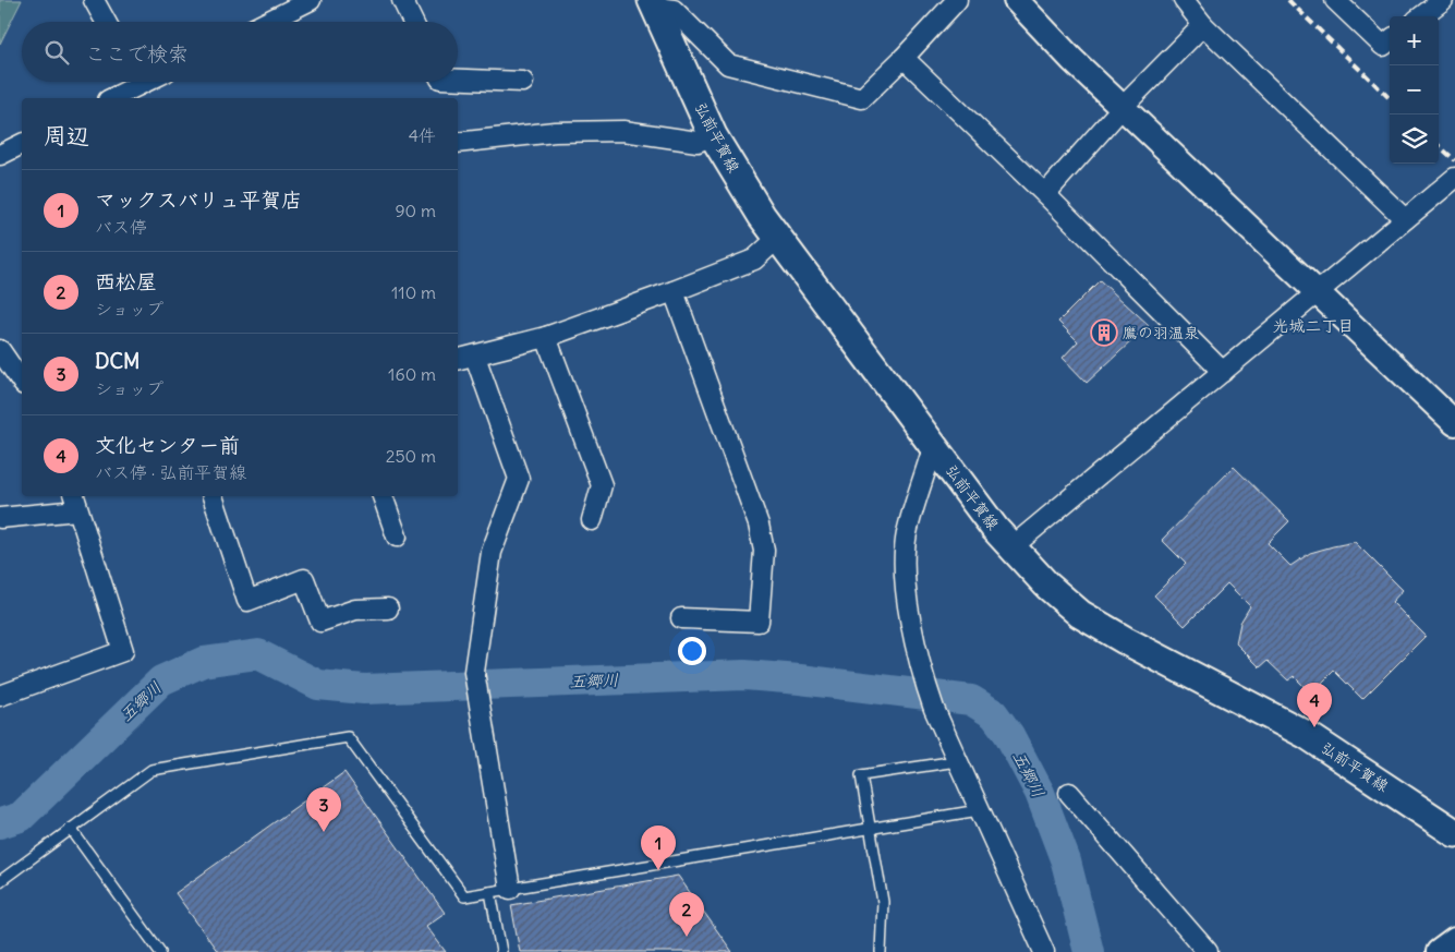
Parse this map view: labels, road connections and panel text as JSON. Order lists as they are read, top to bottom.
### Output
{
  "streets": {
    "main road": ["弘前平賀線"]
  },
  "districts": ["光城二丁目"],
  "water": ["五郷川"],
  "places": {
    "building": ["鷹の羽温泉"]
  },
  "page": {
    "map_buttons": ["+", "−"],
    "search": "ここで検索",
    "heading": ["周辺", "4件"],
    "list": [
      {
        "mark": "1",
        "name": "マックスバリュ平賀店",
        "note": "バス停",
        "value": "90 m"
      },
      {
        "mark": "2",
        "name": "西松屋",
        "note": "ショップ",
        "value": "110 m"
      },
      {
        "mark": "3",
        "name": "DCM",
        "note": "ショップ",
        "value": "160 m"
      },
      {
        "mark": "4",
        "name": "文化センター前",
        "note": "バス停 · 弘前平賀線",
        "value": "250 m"
      }
    ],
    "pins": [
      "4",
      "3",
      "1",
      "2"
    ]
  }
}
